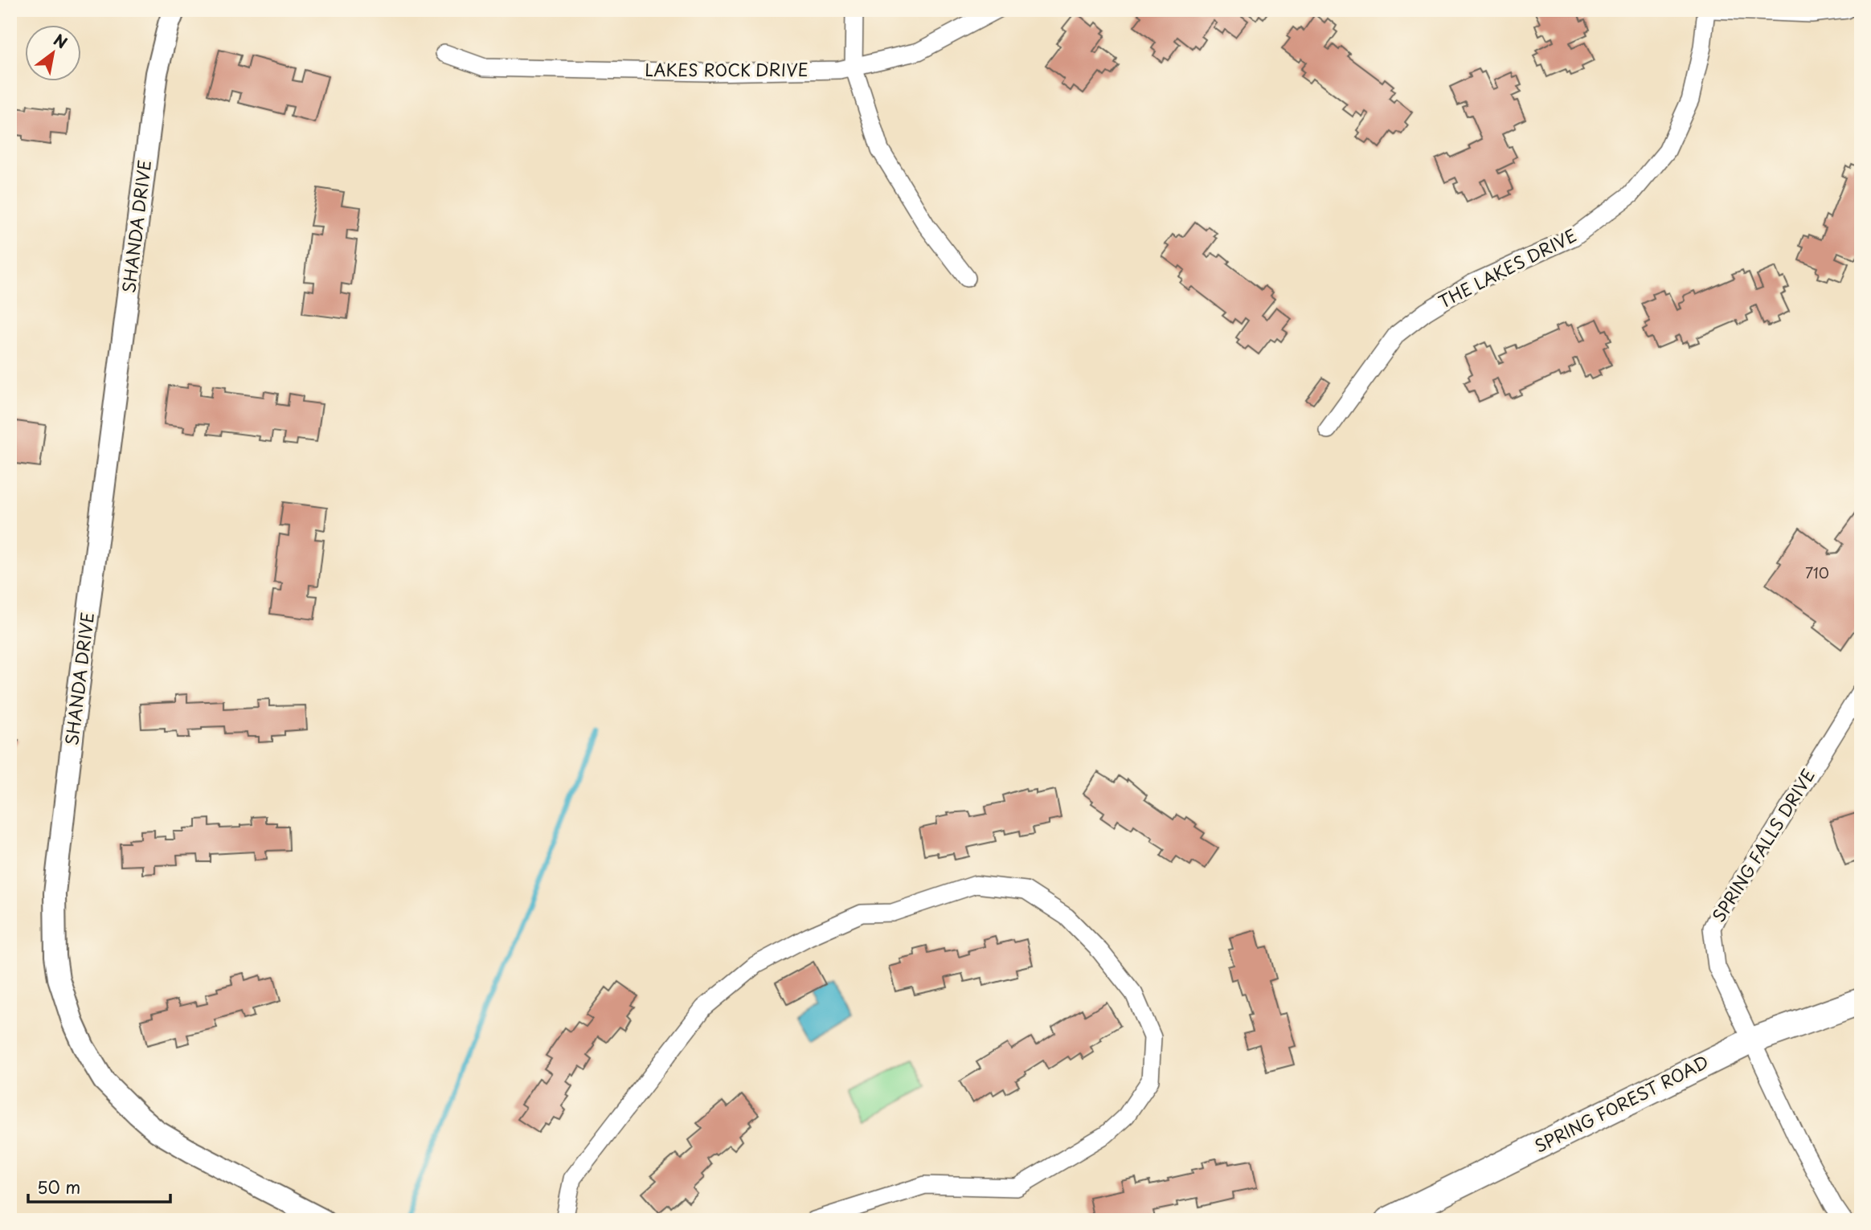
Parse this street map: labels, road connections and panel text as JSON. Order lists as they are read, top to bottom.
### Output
{
  "streets": {
    "main road": ["SPRING FOREST ROAD"],
    "street": [
      "LAKES ROCK DRIVE",
      "SHANDA DRIVE",
      "THE LAKES DRIVE",
      "SPRING FALLS DRIVE"
    ]
  },
  "crossings": [
    ["SPRING FALLS DRIVE", "SPRING FOREST ROAD"]
  ],
  "house_numbers": ["710"],
  "scale_bar": "50 m",
  "north": "top right"
}
